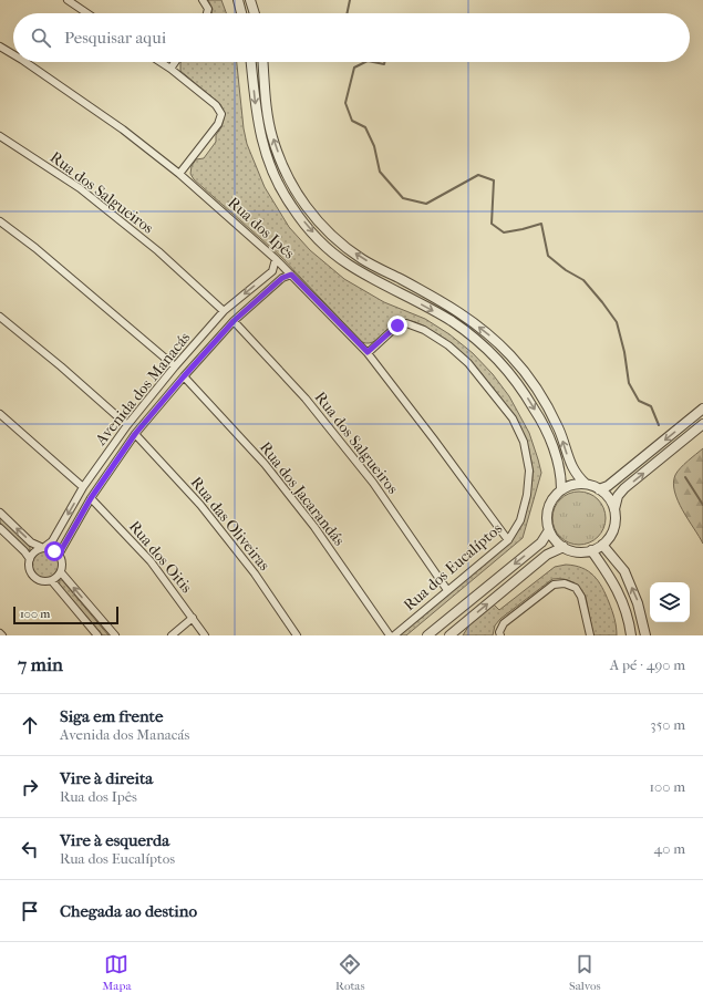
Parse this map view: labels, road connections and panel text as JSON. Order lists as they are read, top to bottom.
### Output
{
  "streets": {
    "street": [
      "Rua dos Salgueiros",
      "Rua dos Ipês",
      "Avenida dos Manacás",
      "Rua dos Jacarandás",
      "Rua das Oliveiras",
      "Rua dos Oitis",
      "Rua dos Eucalíptos"
    ]
  },
  "crossings": [
    ["Rua dos Salgueiros", "Avenida dos Manacás"],
    ["Rua dos Salgueiros", "Rua dos Eucalíptos"],
    ["Rua dos Ipês", "Avenida dos Manacás"],
    ["Rua dos Ipês", "Rua dos Eucalíptos"],
    ["Avenida dos Manacás", "Rua dos Jacarandás"],
    ["Avenida dos Manacás", "Rua das Oliveiras"],
    ["Avenida dos Manacás", "Rua dos Oitis"]
  ],
  "scale_bar": "100 m",
  "page": {
    "search": "Pesquisar aqui",
    "scale": "100 m",
    "heading": ["7 min", "A pé · 490 m"],
    "list": [
      ["Siga em frente", "Avenida dos Manacás", "350 m"],
      ["Vire à direita", "Rua dos Ipês", "100 m"],
      ["Vire à esquerda", "Rua dos Eucalíptos", "40 m"],
      "Chegada ao destino"
    ],
    "nav": ["Mapa", "Rotas", "Salvos"]
  }
}
